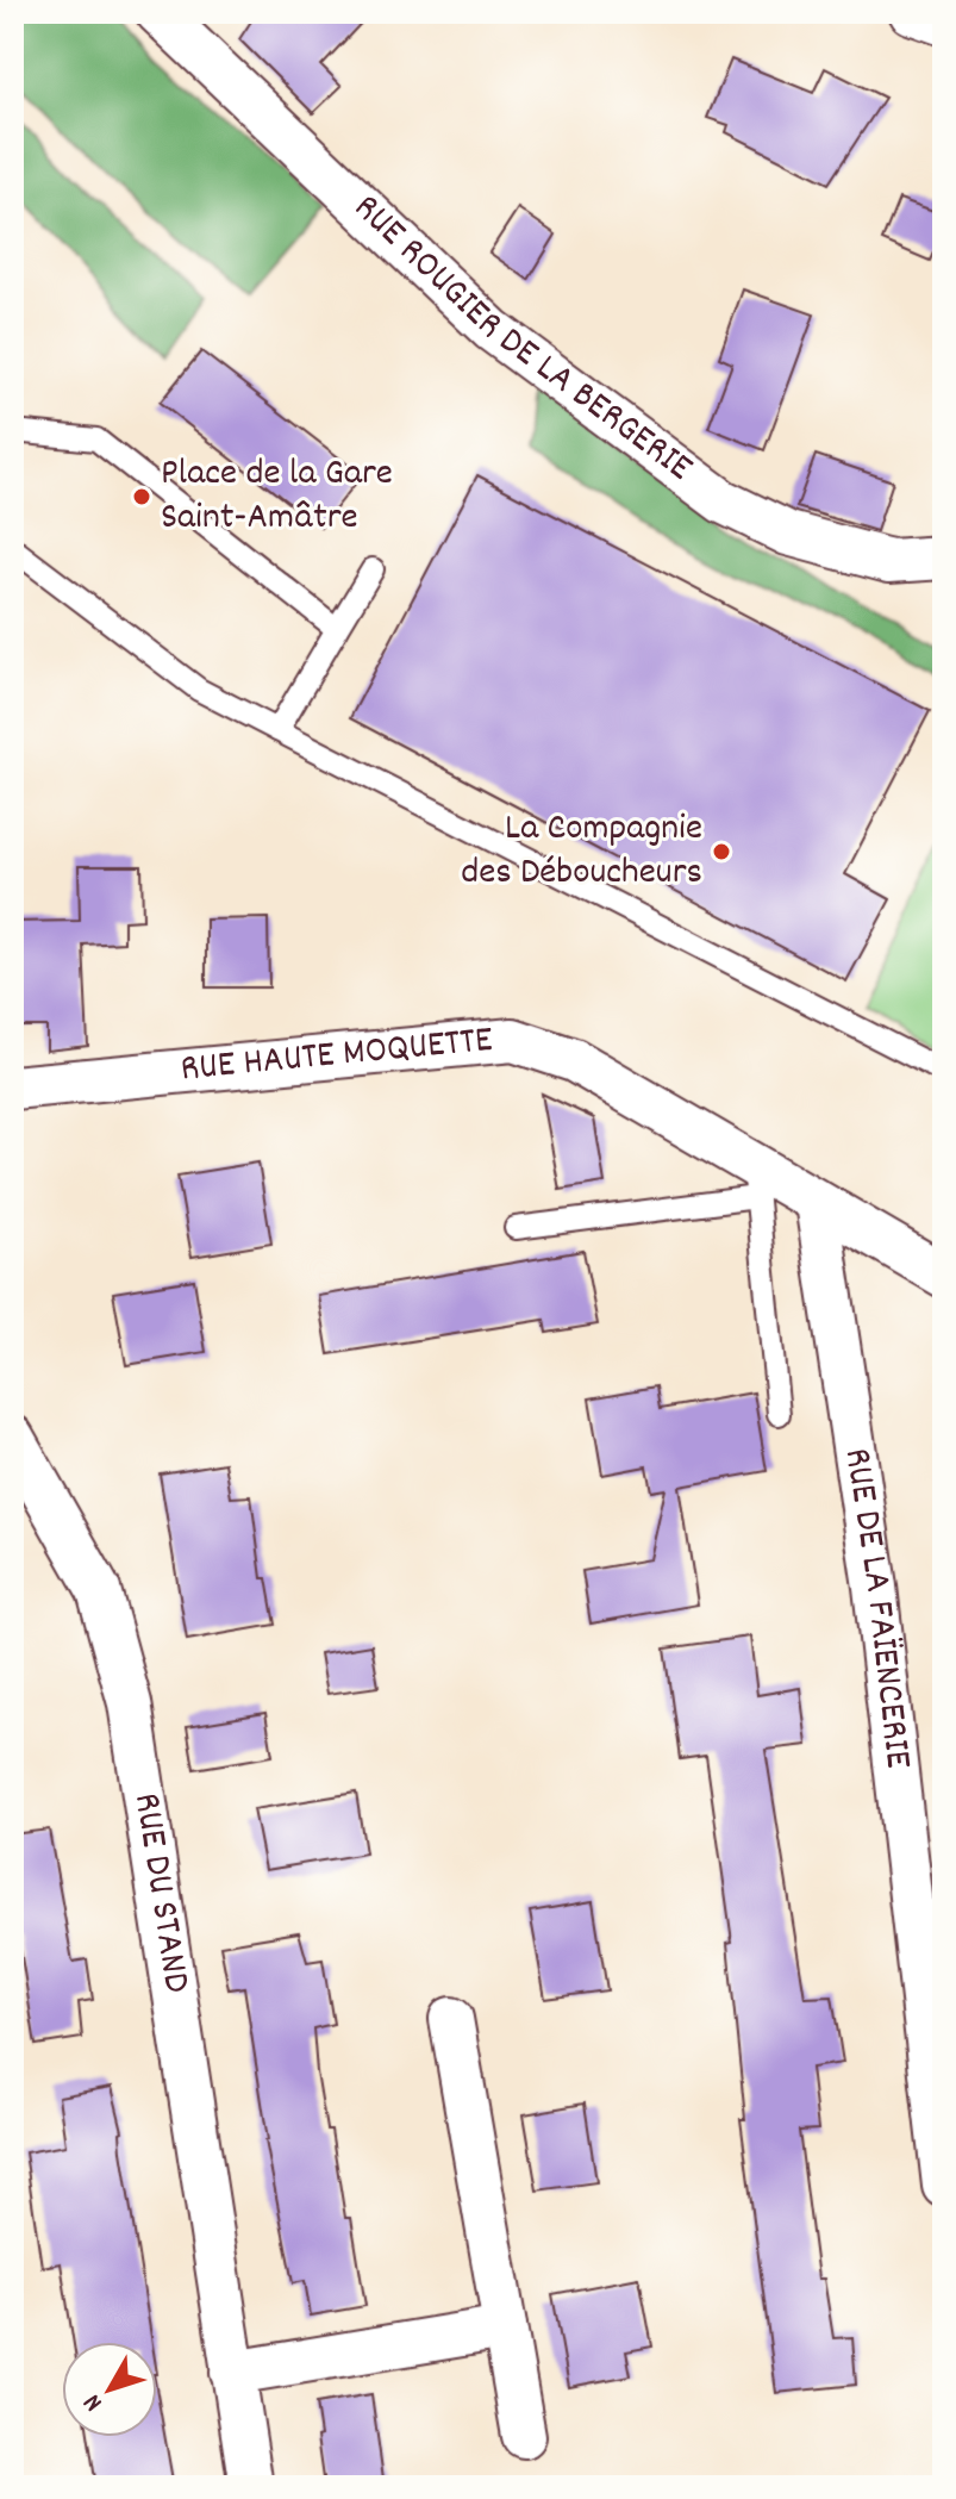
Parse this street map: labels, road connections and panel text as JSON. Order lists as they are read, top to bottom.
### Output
{
  "streets": {
    "street": [
      "RUE ROUGIER DE LA BERGERIE",
      "RUE HAUTE MOQUETTE",
      "RUE DE LA FAÏENCERIE",
      "RUE DU STAND"
    ]
  },
  "crossings": [
    ["RUE HAUTE MOQUETTE", "RUE DE LA FAÏENCERIE"]
  ],
  "places": ["Place de la Gare Saint-Amâtre", "La Compagnie des Déboucheurs"],
  "north": "bottom left"
}
